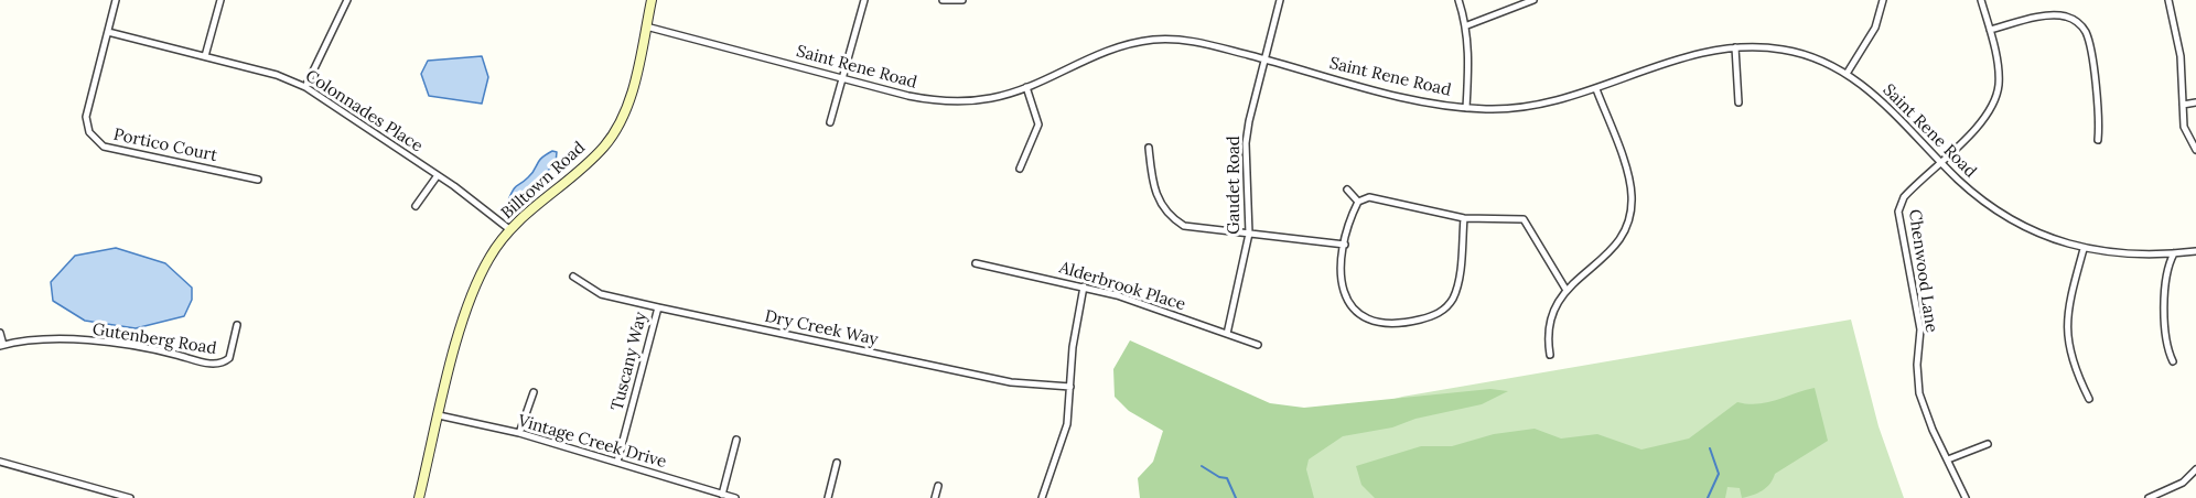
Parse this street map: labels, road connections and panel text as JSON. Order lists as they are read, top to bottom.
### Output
{
  "streets": {
    "main road": ["Billtown Road"],
    "street": [
      "Saint Rene Road",
      "Colonnades Place",
      "Portico Court",
      "Gaudet Road",
      "Chenwood Lane",
      "Alderbrook Place",
      "Dry Creek Way",
      "Gutenberg Road",
      "Tuscany Way",
      "Vintage Creek Drive"
    ]
  },
  "crossings": [
    ["Saint Rene Road", "Billtown Road"],
    ["Saint Rene Road", "Gaudet Road"],
    ["Saint Rene Road", "Chenwood Lane"],
    ["Colonnades Place", "Portico Court"],
    ["Colonnades Place", "Billtown Road"],
    ["Billtown Road", "Vintage Creek Drive"],
    ["Gaudet Road", "Alderbrook Place"],
    ["Dry Creek Way", "Tuscany Way"],
    ["Tuscany Way", "Vintage Creek Drive"]
  ]
}
